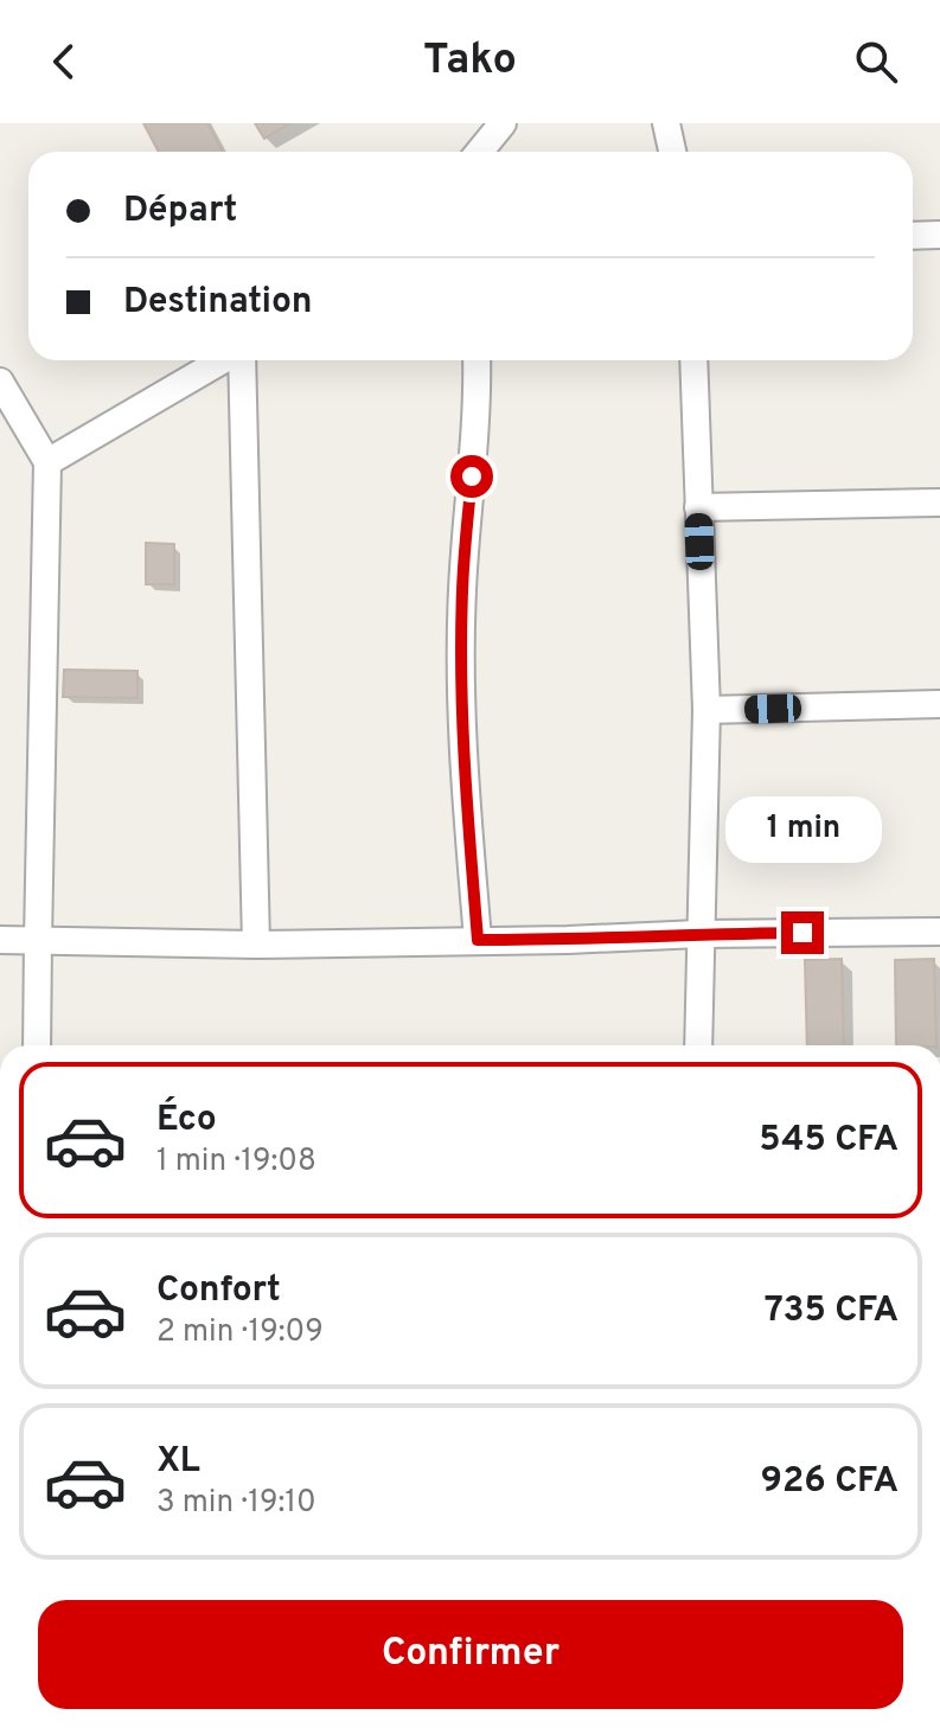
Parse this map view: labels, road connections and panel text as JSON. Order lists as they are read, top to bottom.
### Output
{
  "page": {
    "header": "Tako",
    "banner": ["Départ", "Destination"],
    "bubble": "1 min",
    "list": [
      {
        "name": "Éco",
        "note": "1 min · 19:08",
        "value": "545 CFA"
      },
      {
        "name": "Confort",
        "note": "2 min · 19:09",
        "value": "735 CFA"
      },
      {
        "name": "XL",
        "note": "3 min · 19:10",
        "value": "926 CFA"
      }
    ],
    "buttons": "Confirmer"
  }
}
